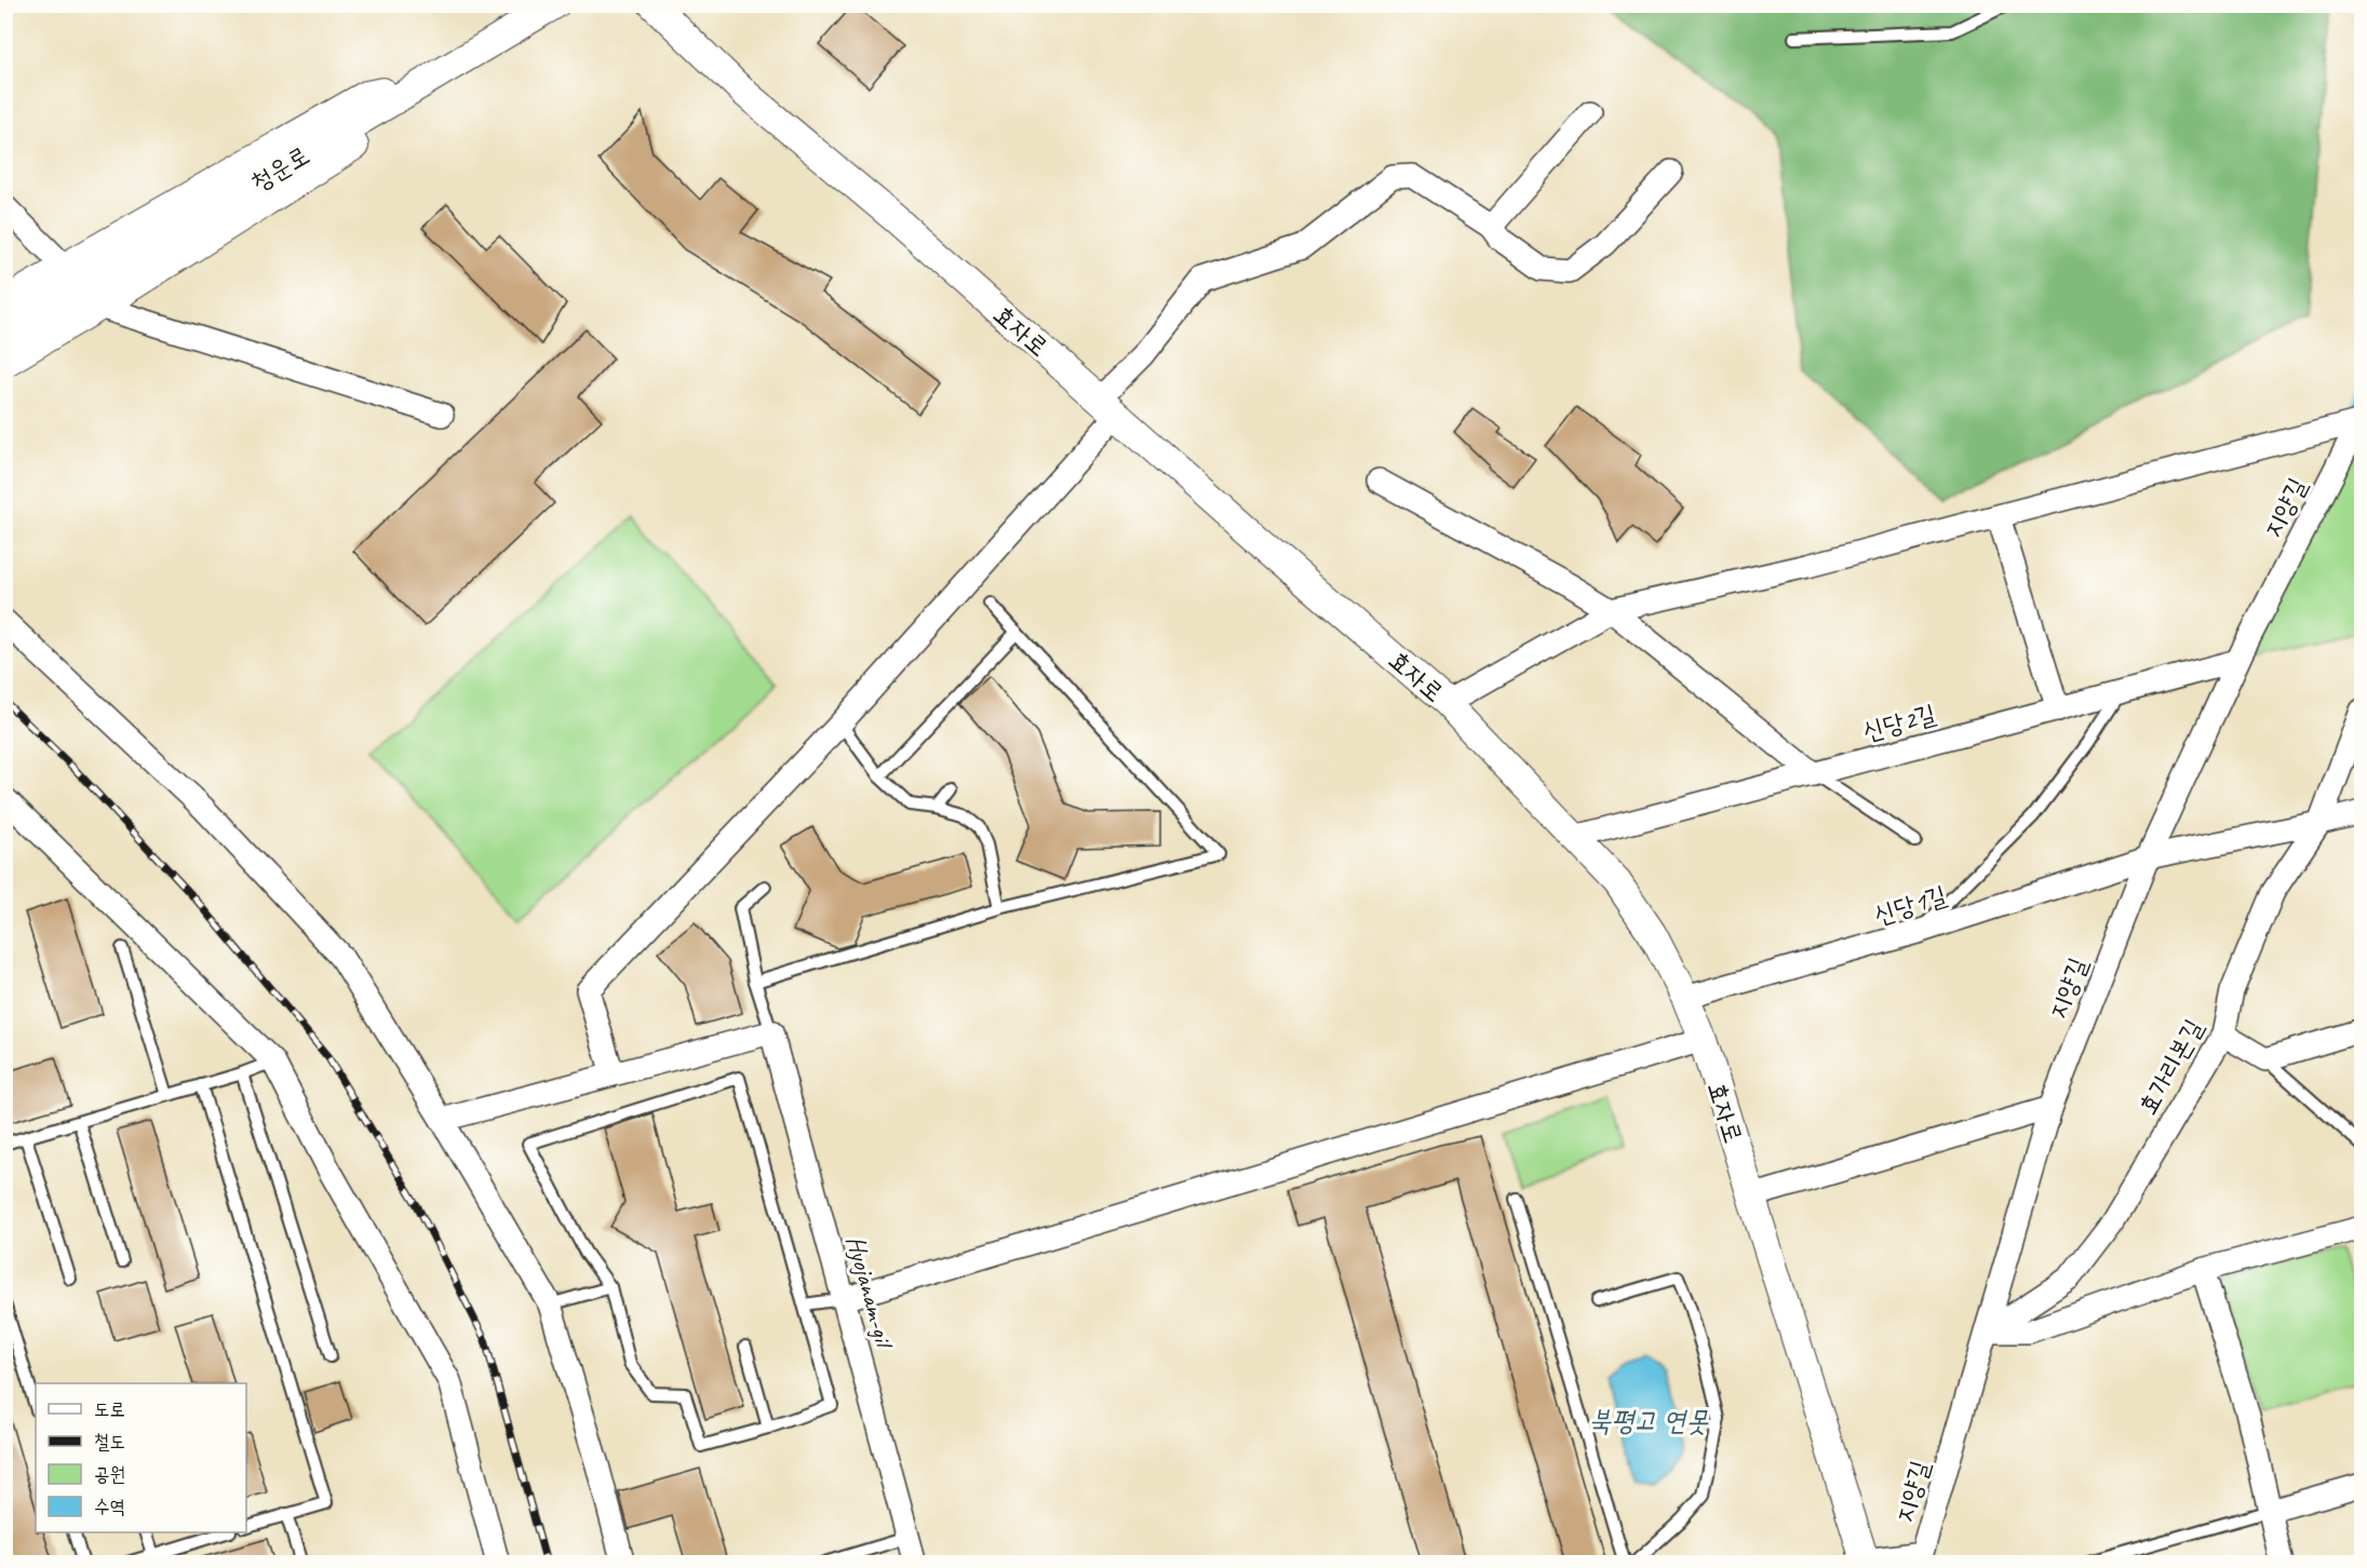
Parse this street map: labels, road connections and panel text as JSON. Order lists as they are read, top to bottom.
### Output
{
  "streets": {
    "street": [
      "청운로",
      "효자로",
      "지양길",
      "신당2길",
      "신당1길",
      "효가리본길",
      "Hyojanam-gil"
    ]
  },
  "crossings": [
    ["효자로", "지양길"],
    ["효자로", "신당2길"],
    ["효자로", "신당1길"],
    ["지양길", "신당2길"],
    ["지양길", "신당1길"],
    ["지양길", "효가리본길"],
    ["신당1길", "효가리본길"]
  ],
  "water": ["북평고 연못"],
  "legend": [
    "도로",
    "철도",
    "공원",
    "수역"
  ]
}
